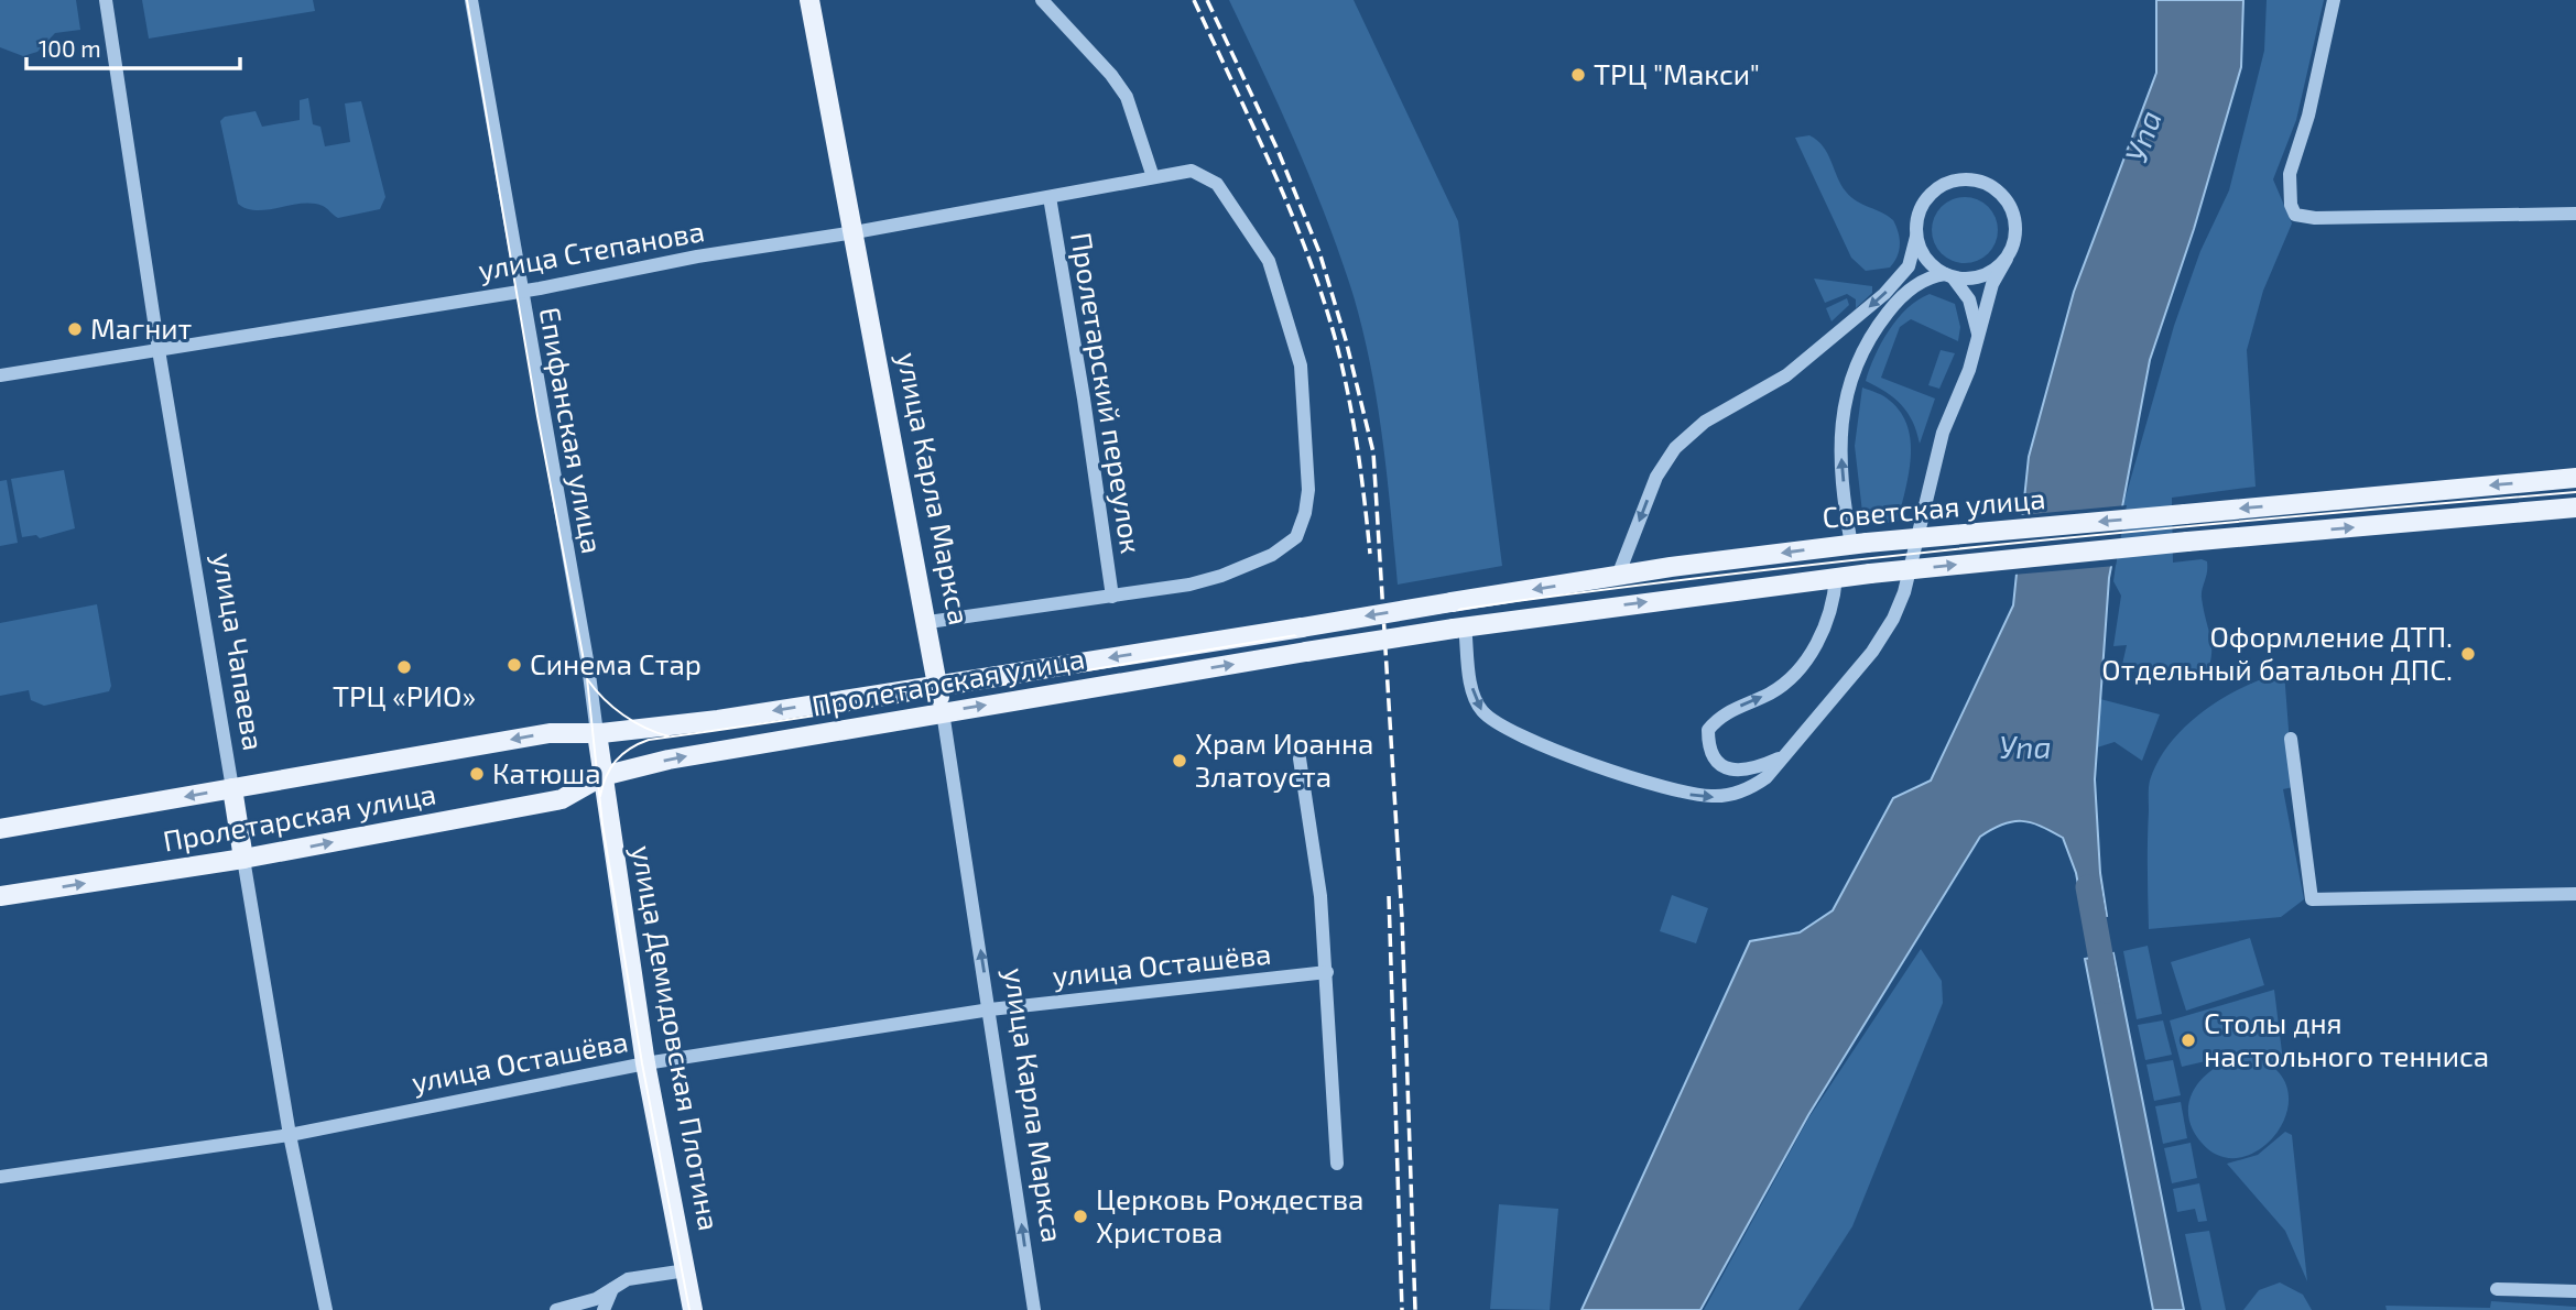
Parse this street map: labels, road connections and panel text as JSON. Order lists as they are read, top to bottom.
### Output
{
  "streets": {
    "main road": [
      "улица Карла Маркса",
      "Советская улица",
      "улица Чапаева",
      "Пролетарская улица",
      "улица Демидовская Плотина"
    ],
    "street": [
      "улица Степанова",
      "Пролетарский переулок",
      "Епифанская улица",
      "улица Осташёва"
    ]
  },
  "crossings": [
    ["улица Степанова", "Пролетарский переулок"],
    ["улица Степанова", "Епифанская улица"],
    ["улица Степанова", "улица Карла Маркса"],
    ["улица Степанова", "улица Чапаева"],
    ["улица Степанова", "Пролетарская улица"],
    ["Пролетарский переулок", "Пролетарская улица"],
    ["Епифанская улица", "Пролетарская улица"],
    ["улица Карла Маркса", "Пролетарская улица"],
    ["улица Карла Маркса", "улица Осташёва"],
    ["Советская улица", "Пролетарская улица"],
    ["улица Чапаева", "Пролетарская улица"],
    ["улица Чапаева", "улица Осташёва"],
    ["Пролетарская улица", "улица Демидовская Плотина"],
    ["улица Осташёва", "улица Демидовская Плотина"]
  ],
  "one_way": ["улица Карла Маркса"],
  "water": ["Упа"],
  "places": [
    "ТРЦ \"Макси\"",
    "Магнит",
    "Оформление ДТП. Отдельный батальон ДПС.",
    "Синема Стар",
    "ТРЦ «РИО»",
    "Храм Иоанна Златоуста",
    "Катюша",
    "Cтолы дня настольного тенниса",
    "Церковь Рождества Христова"
  ],
  "scale_bar": "100 m"
}
